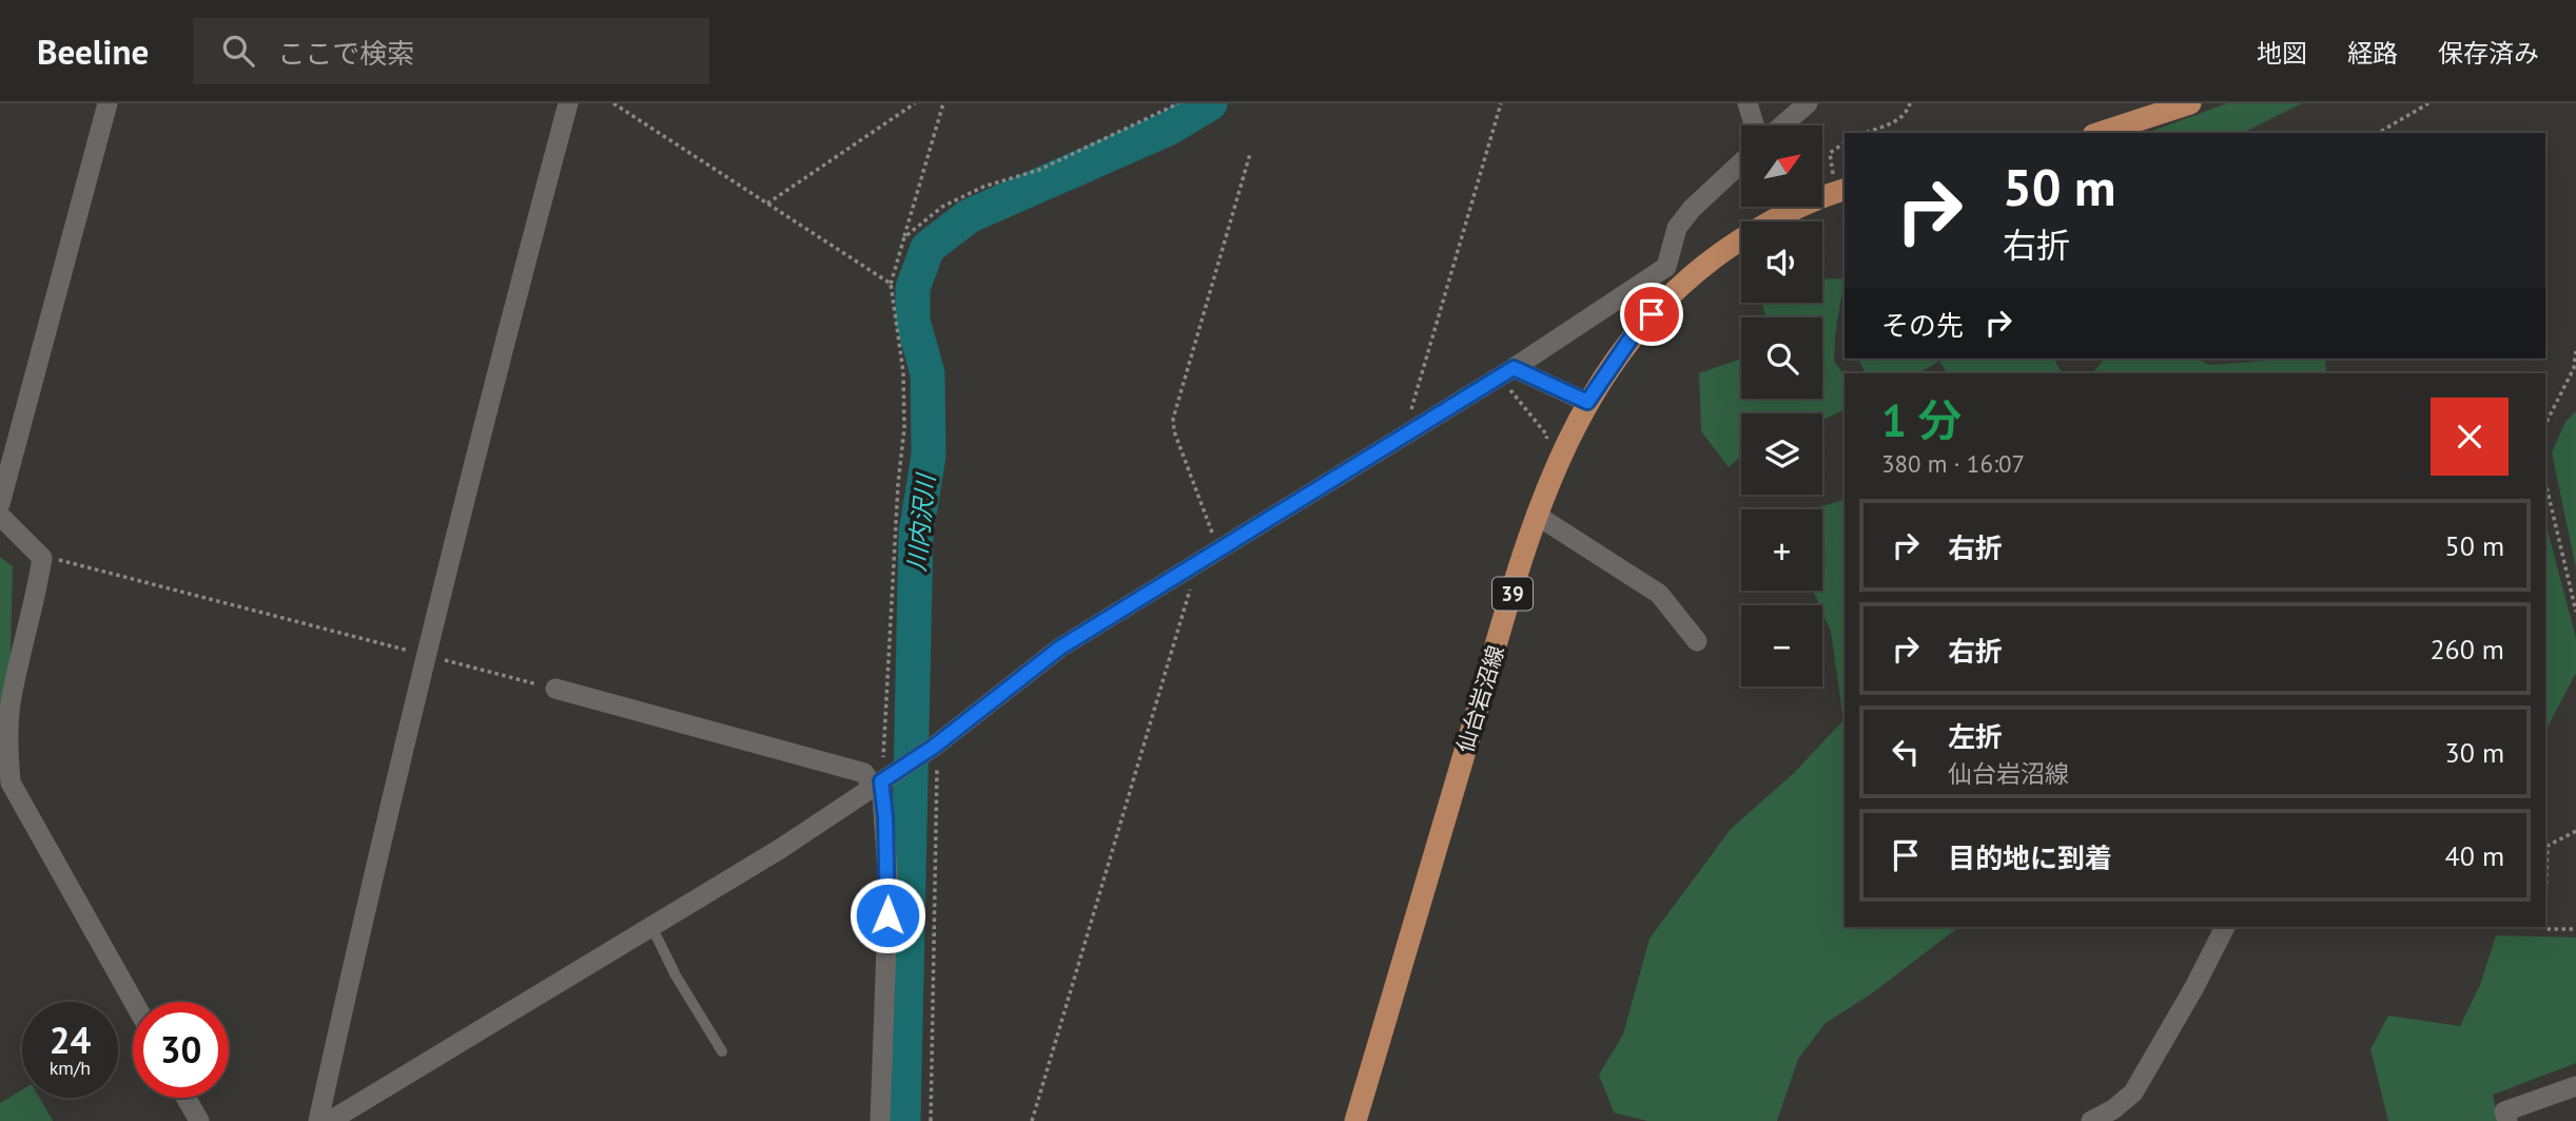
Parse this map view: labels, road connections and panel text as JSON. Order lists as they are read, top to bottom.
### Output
{
  "streets": {
    "main road": ["39", "仙台岩沼線"]
  },
  "water": ["川内沢川"],
  "north": "top right",
  "page": {
    "header": "Beeline",
    "search": "ここで検索",
    "nav": ["地図", "経路", "保存済み"],
    "map_buttons": ["+", "−"],
    "turn": ["50 m", "右折"],
    "then": "その先",
    "heading": ["1 分", "380 m · 16:07"],
    "list": [
      {
        "name": "右折",
        "value": "50 m"
      },
      {
        "name": "右折",
        "value": "260 m"
      },
      {
        "name": "左折",
        "note": "仙台岩沼線",
        "value": "30 m"
      },
      {
        "name": "目的地に到着",
        "value": "40 m"
      }
    ],
    "speed": "24 km/h",
    "limit": "30"
  }
}
